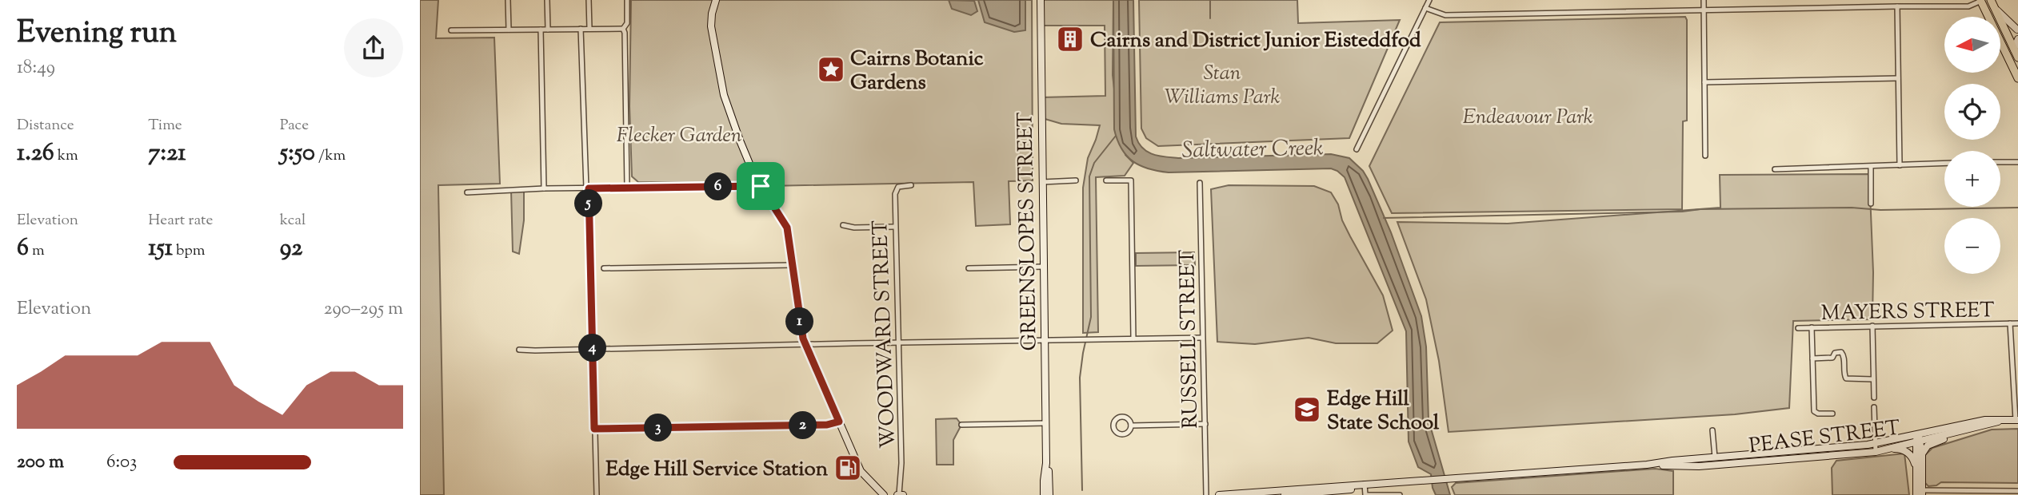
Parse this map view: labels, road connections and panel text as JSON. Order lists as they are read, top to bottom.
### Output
{
  "streets": {
    "street": [
      "GREENSLOPES STREET",
      "MAYERS STREET",
      "WOODWARD STREET",
      "RUSSELL STREET",
      "PEASE STREET"
    ]
  },
  "water": ["Saltwater Creek"],
  "parks": ["Stan Williams Park", "Endeavour Park", "Flecker Garden"],
  "places": {
    "building": ["Cairns and District Junior Eisteddfod"],
    "place": ["Cairns Botanic Gardens"],
    "school or university": ["Edge Hill State School"],
    "fuel station": ["Edge Hill Service Station"]
  },
  "north": "left",
  "page": {
    "heading": ["Evening run", "18:49"],
    "map_buttons": ["+", "−"],
    "stats": [
      ["Distance", "1.26 km"],
      ["Time", "7:21"],
      ["Pace", "5:50 /km"],
      ["Elevation", "6 m"],
      ["Heart rate", "151 bpm"],
      ["kcal", "92"]
    ],
    "pins": [
      "6",
      "5",
      "1",
      "4",
      "2",
      "3"
    ],
    "chart": ["Elevation", "290–295 m"],
    "list": [
      {
        "name": "200 m",
        "note": "6:03"
      }
    ]
  }
}
